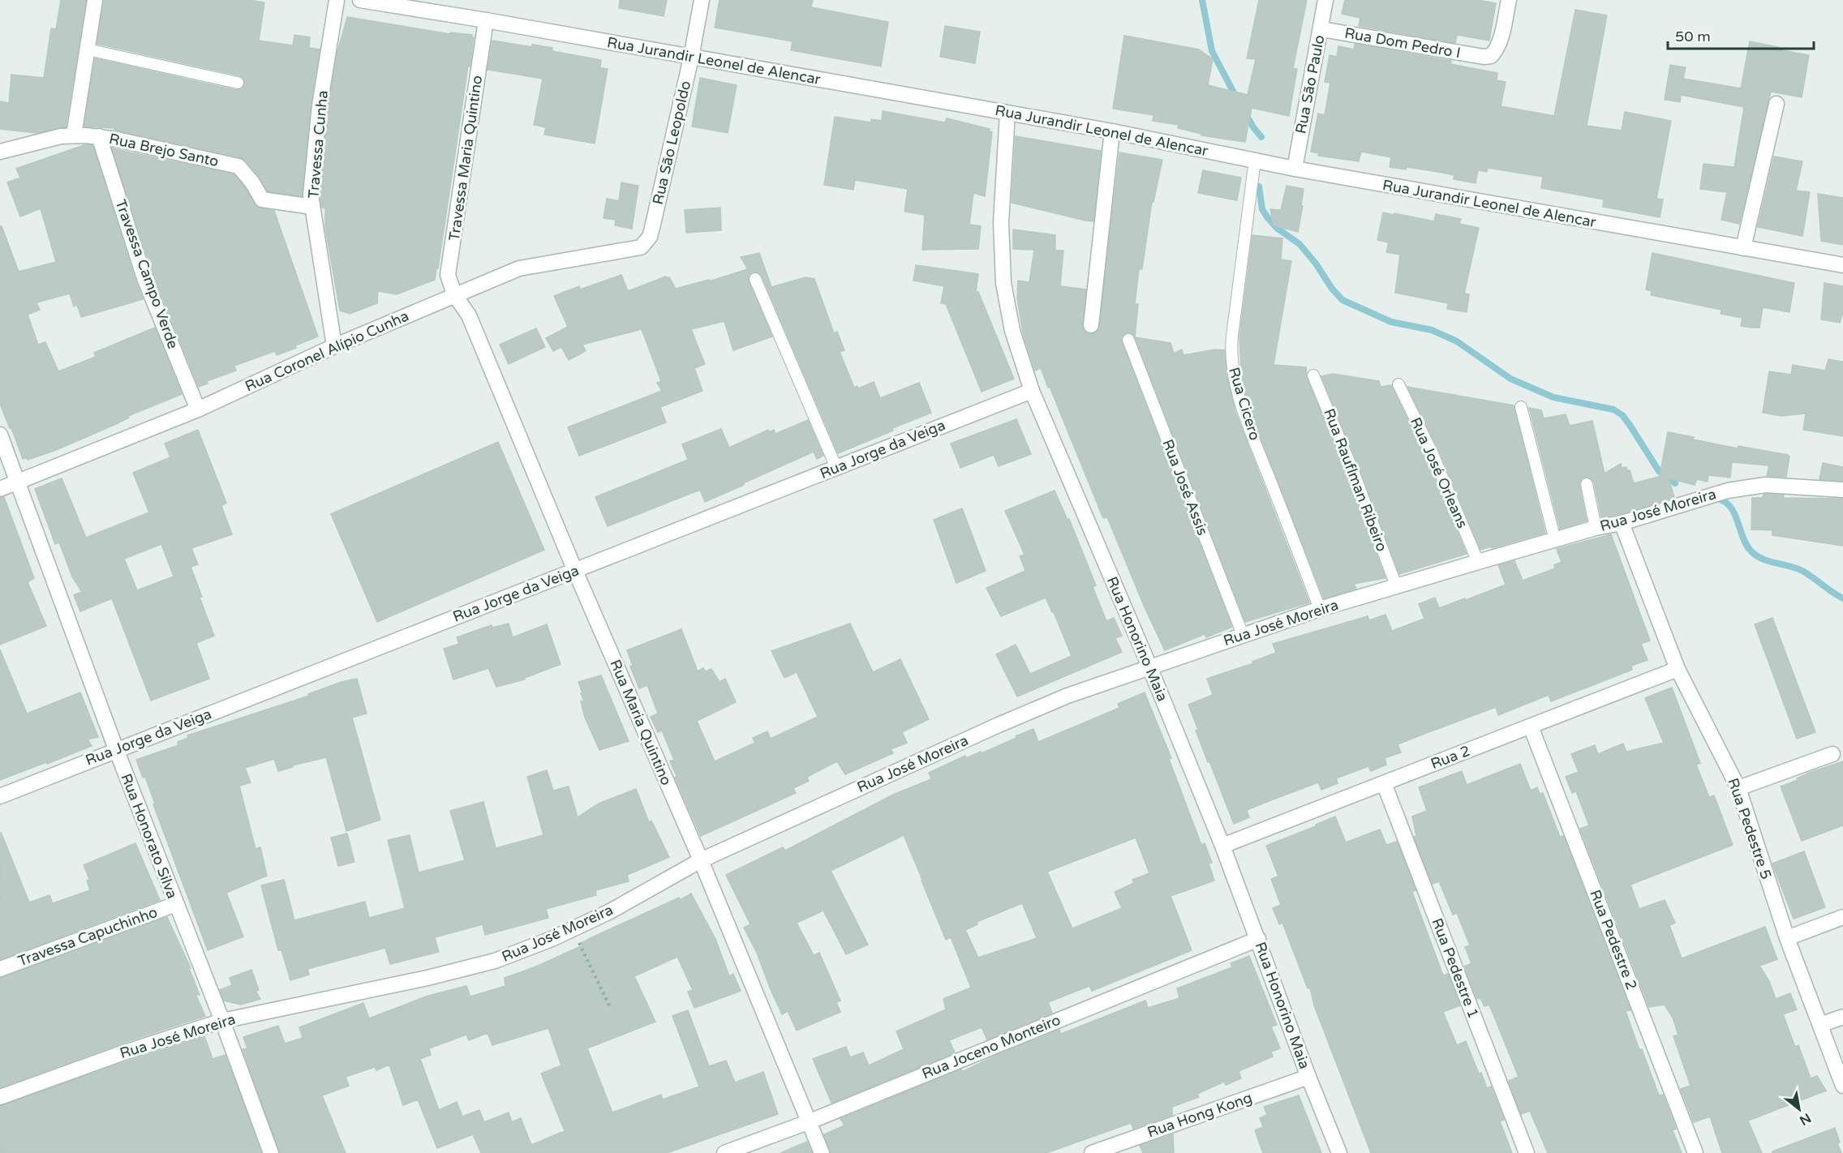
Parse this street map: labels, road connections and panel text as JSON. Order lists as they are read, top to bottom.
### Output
{
  "streets": {
    "street": [
      "Rua Dom Pedro I",
      "Rua Jurandir Leonel de Alencar",
      "Rua São Paulo",
      "Rua São Leopoldo",
      "Travessa Cunha",
      "Rua Brejo Santo",
      "Travessa Maria Quintino",
      "Travessa Campo Verde",
      "Rua Coronel Alípio Cunha",
      "Rua Jorge da Veiga",
      "Rua José Moreira",
      "Rua Honorino Maia",
      "Rua Maria Quintino",
      "Rua 2",
      "Rua Pedestre 5",
      "Rua Honorato Silva",
      "Travessa Capuchinho",
      "Rua Pedestre 2",
      "Rua Pedestre 1",
      "Rua Joceno Monteiro",
      "Rua Hong Kong"
    ],
    "lane": [
      "Rua Cicero",
      "Rua José Orleans",
      "Rua Rauflman Ribeiro",
      "Rua José Assis"
    ]
  },
  "crossings": [
    ["Rua Dom Pedro I", "Rua São Paulo"],
    ["Rua Jurandir Leonel de Alencar", "Rua São Paulo"],
    ["Rua Jurandir Leonel de Alencar", "Rua São Leopoldo"],
    ["Rua Jurandir Leonel de Alencar", "Travessa Maria Quintino"],
    ["Rua Jurandir Leonel de Alencar", "Rua Cicero"],
    ["Rua Jurandir Leonel de Alencar", "Rua Honorino Maia"],
    ["Rua São Leopoldo", "Rua Coronel Alípio Cunha"],
    ["Travessa Cunha", "Rua Brejo Santo"],
    ["Travessa Cunha", "Rua Coronel Alípio Cunha"],
    ["Rua Brejo Santo", "Travessa Campo Verde"],
    ["Travessa Maria Quintino", "Rua Coronel Alípio Cunha"],
    ["Travessa Maria Quintino", "Rua Maria Quintino"],
    ["Travessa Campo Verde", "Rua Coronel Alípio Cunha"],
    ["Rua Coronel Alípio Cunha", "Rua Maria Quintino"],
    ["Rua Coronel Alípio Cunha", "Rua Honorato Silva"],
    ["Rua Cicero", "Rua José Moreira"],
    ["Rua Jorge da Veiga", "Rua Honorino Maia"],
    ["Rua Jorge da Veiga", "Rua Maria Quintino"],
    ["Rua Jorge da Veiga", "Rua Honorato Silva"],
    ["Rua José Orleans", "Rua José Moreira"],
    ["Rua Rauflman Ribeiro", "Rua José Moreira"],
    ["Rua José Assis", "Rua José Moreira"],
    ["Rua José Moreira", "Rua Honorino Maia"],
    ["Rua José Moreira", "Rua Maria Quintino"],
    ["Rua José Moreira", "Rua Pedestre 5"],
    ["Rua José Moreira", "Rua Honorato Silva"],
    ["Rua Honorino Maia", "Rua 2"],
    ["Rua Honorino Maia", "Rua Joceno Monteiro"],
    ["Rua Honorino Maia", "Rua Hong Kong"],
    ["Rua Maria Quintino", "Rua Joceno Monteiro"],
    ["Rua 2", "Rua Pedestre 5"],
    ["Rua 2", "Rua Pedestre 2"],
    ["Rua 2", "Rua Pedestre 1"],
    ["Rua Honorato Silva", "Travessa Capuchinho"]
  ],
  "scale_bar": "50 m",
  "north": "bottom right"
}
